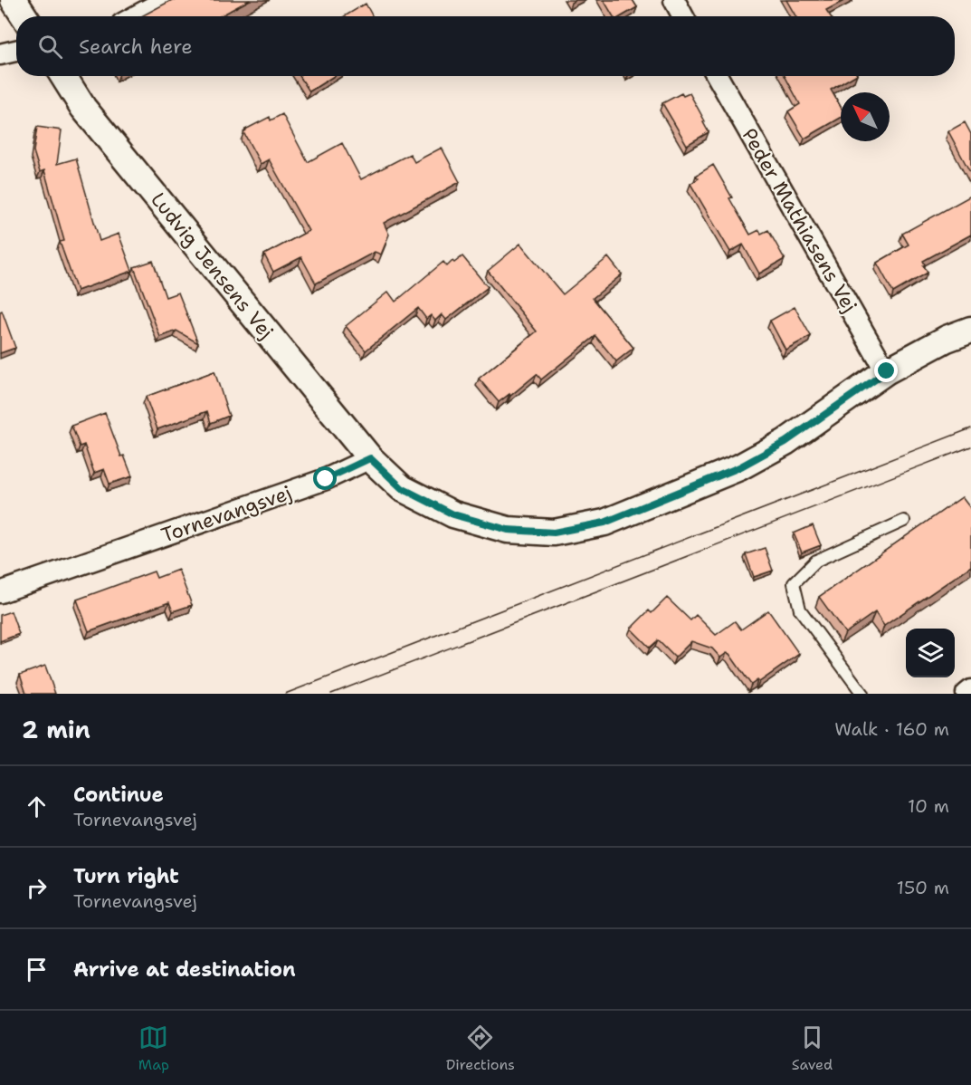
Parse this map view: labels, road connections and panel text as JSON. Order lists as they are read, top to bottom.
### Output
{
  "streets": {
    "street": ["Peder Mathiasens Vej", "Ludvig Jensens Vej", "Tornevangsvej"]
  },
  "crossings": [
    ["Ludvig Jensens Vej", "Tornevangsvej"]
  ],
  "north": "top left",
  "page": {
    "search": "Search here",
    "heading": ["2 min", "Walk · 160 m"],
    "list": [
      ["Continue", "Tornevangsvej", "10 m"],
      ["Turn right", "Tornevangsvej", "150 m"],
      "Arrive at destination"
    ],
    "nav": ["Map", "Directions", "Saved"]
  }
}
